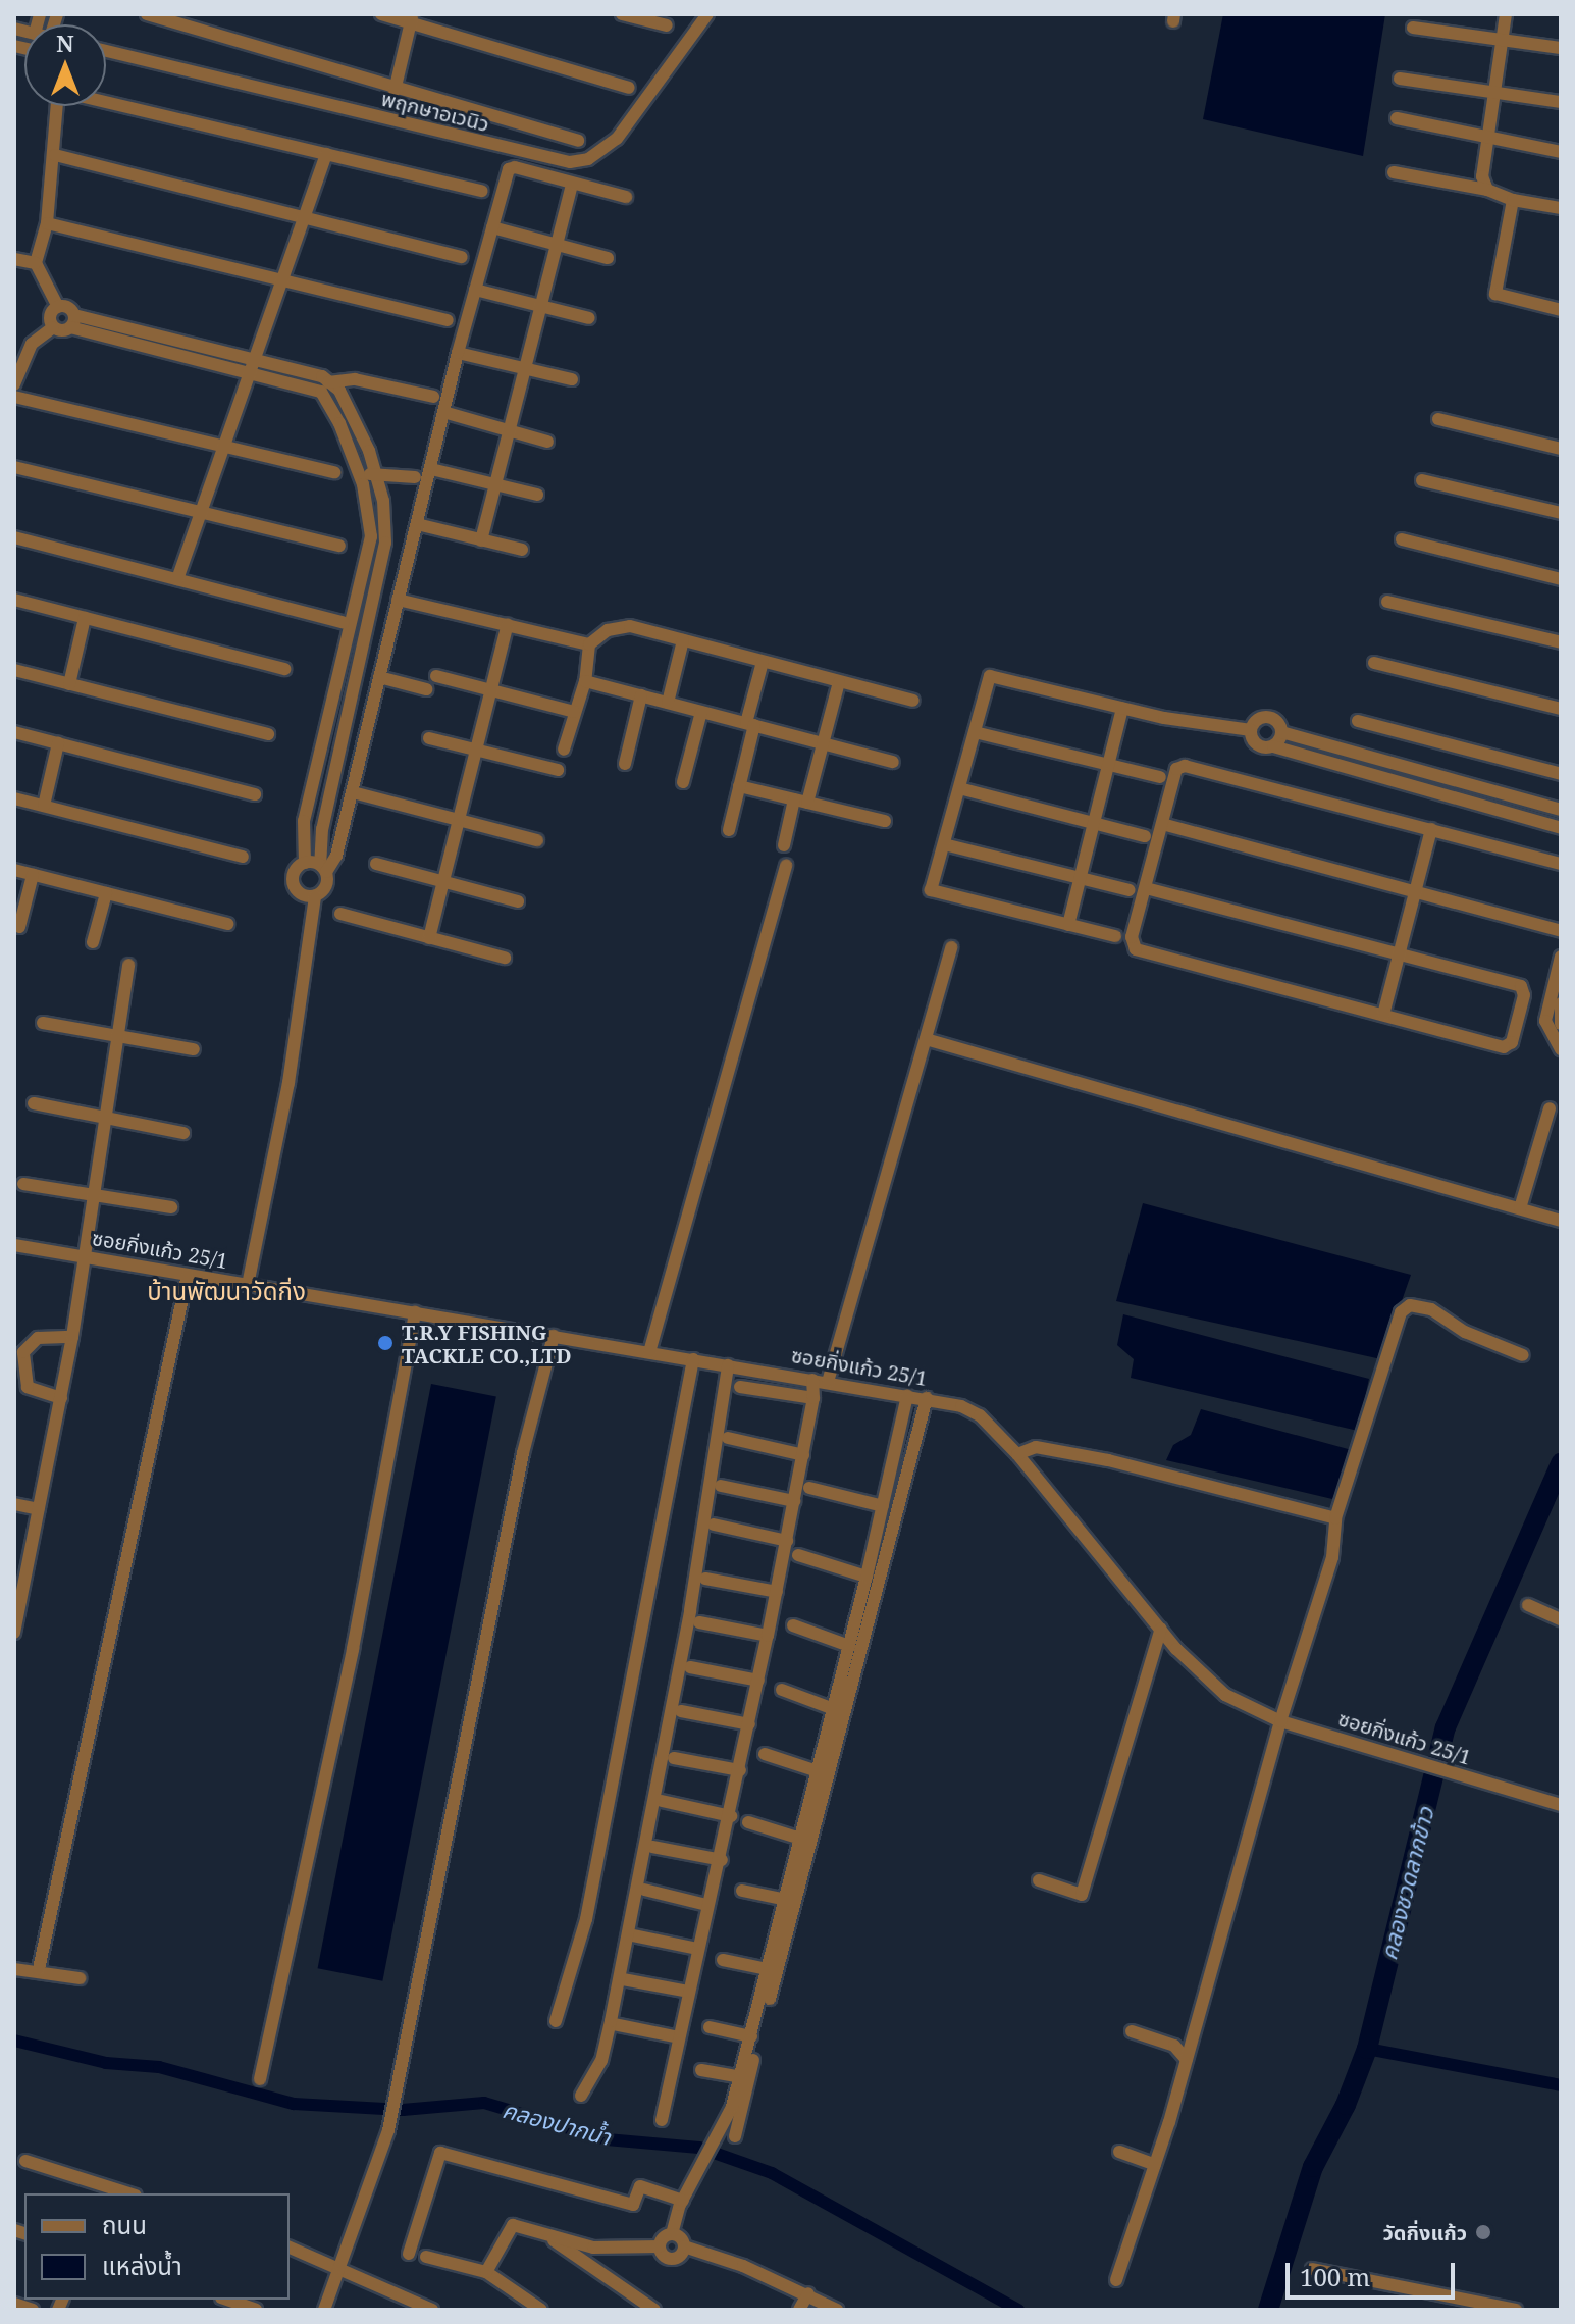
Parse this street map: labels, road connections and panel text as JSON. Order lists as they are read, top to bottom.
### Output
{
  "streets": {
    "street": ["พฤกษาอเวนิว", "ซอยกิ่งแก้ว 25/1"]
  },
  "districts": ["บ้านพัฒนาวัดกิ่ง"],
  "water": ["คลองชวดลากข้าว", "คลองปากน้ำ"],
  "places": ["T.R.Y FISHING TACKLE CO.,LTD", "วัดกิ่งแก้ว"],
  "legend": ["ถนน", "แหล่งน้ำ"],
  "scale_bar": "100 m",
  "north": "top"
}
